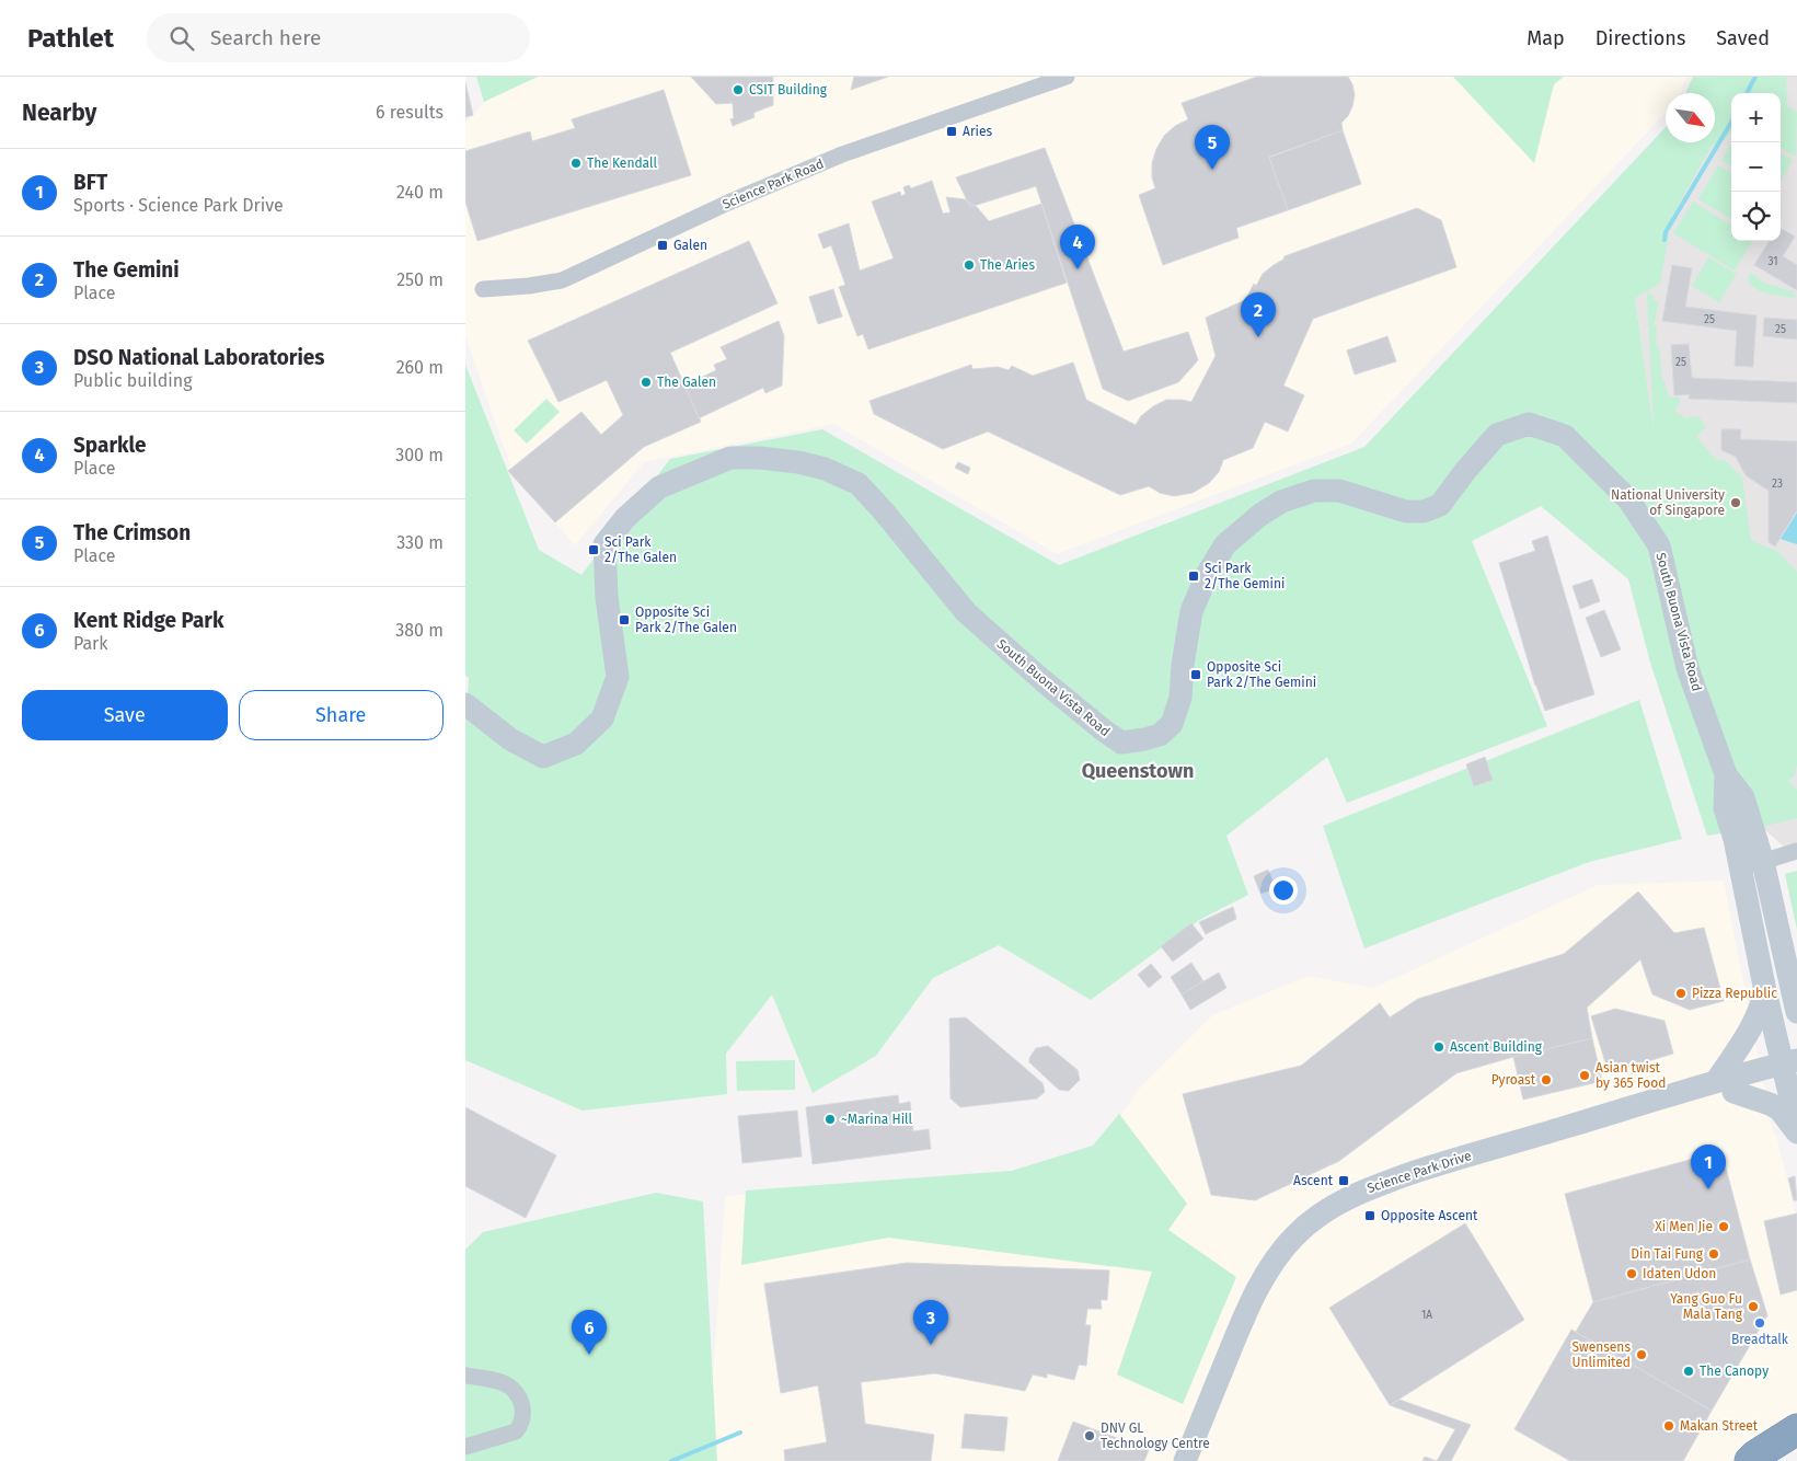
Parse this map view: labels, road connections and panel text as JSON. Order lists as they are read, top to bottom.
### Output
{
  "streets": {
    "street": ["Science Park Road", "South Buona Vista Road", "Science Park Drive"]
  },
  "crossings": [
    ["South Buona Vista Road", "Science Park Drive"]
  ],
  "districts": ["Queenstown"],
  "places": {
    "other": [
      "CSIT Building",
      "The Kendall",
      "The Aries",
      "The Galen",
      "National University of Singapore",
      "Pizza Republic",
      "Ascent Building",
      "Asian twist by 365 Food",
      "Pyroast",
      "~Marina Hill",
      "Xi Men Jie",
      "Din Tai Fung",
      "Idaten Udon",
      "Yang Guo Fu Mala Tang",
      "Breadtalk",
      "Swensens Unlimited",
      "The Canopy",
      "Makan Street",
      "DNV GL Technology Centre"
    ],
    "transit": [
      "Aries",
      "Galen",
      "Sci Park 2/The Galen",
      "Sci Park 2/The Gemini",
      "Opposite Sci Park 2/The Galen",
      "Opposite Sci Park 2/The Gemini",
      "Ascent",
      "Opposite Ascent"
    ]
  },
  "house_numbers": [
    "31",
    "25",
    "25",
    "25",
    "23",
    "1A"
  ],
  "north": "bottom right",
  "page": {
    "header": "Pathlet",
    "search": "Search here",
    "nav": ["Map", "Directions", "Saved"],
    "heading": ["Nearby", "6 results"],
    "map_buttons": ["+", "−"],
    "pins": [
      "5",
      "4",
      "2",
      "1",
      "3",
      "6"
    ],
    "list": [
      {
        "mark": "1",
        "name": "BFT",
        "note": "Sports · Science Park Drive",
        "value": "240 m"
      },
      {
        "mark": "2",
        "name": "The Gemini",
        "note": "Place",
        "value": "250 m"
      },
      {
        "mark": "3",
        "name": "DSO National Laboratories",
        "note": "Public building",
        "value": "260 m"
      },
      {
        "mark": "4",
        "name": "Sparkle",
        "note": "Place",
        "value": "300 m"
      },
      {
        "mark": "5",
        "name": "The Crimson",
        "note": "Place",
        "value": "330 m"
      },
      {
        "mark": "6",
        "name": "Kent Ridge Park",
        "note": "Park",
        "value": "380 m"
      }
    ],
    "buttons": ["Save", "Share"]
  }
}
